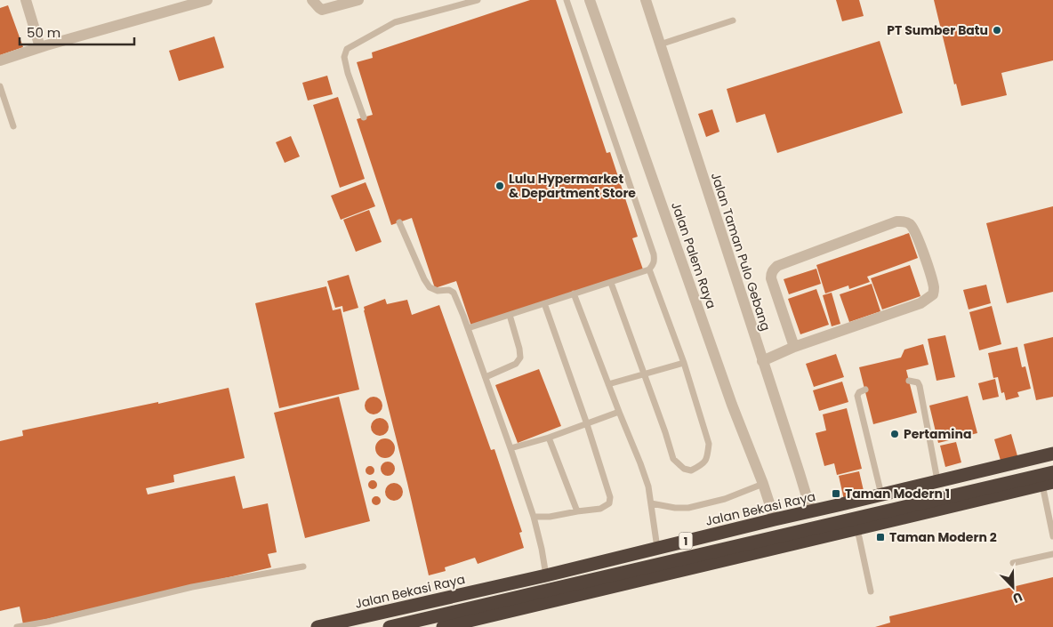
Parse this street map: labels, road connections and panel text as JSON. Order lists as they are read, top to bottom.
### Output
{
  "streets": {
    "highway": ["Jalan Bekasi Raya", "1"],
    "street": ["Jalan Taman Pulo Gebang", "Jalan Palem Raya"]
  },
  "crossings": [
    ["Jalan Taman Pulo Gebang", "Jalan Bekasi Raya"],
    ["Jalan Palem Raya", "Jalan Bekasi Raya"]
  ],
  "places": {
    "other": ["PT Sumber Batu", "Lulu Hypermarket & Department Store", "Pertamina"],
    "transit": ["Taman Modern 1", "Taman Modern 2"]
  },
  "scale_bar": "50 m",
  "north": "bottom right"
}
